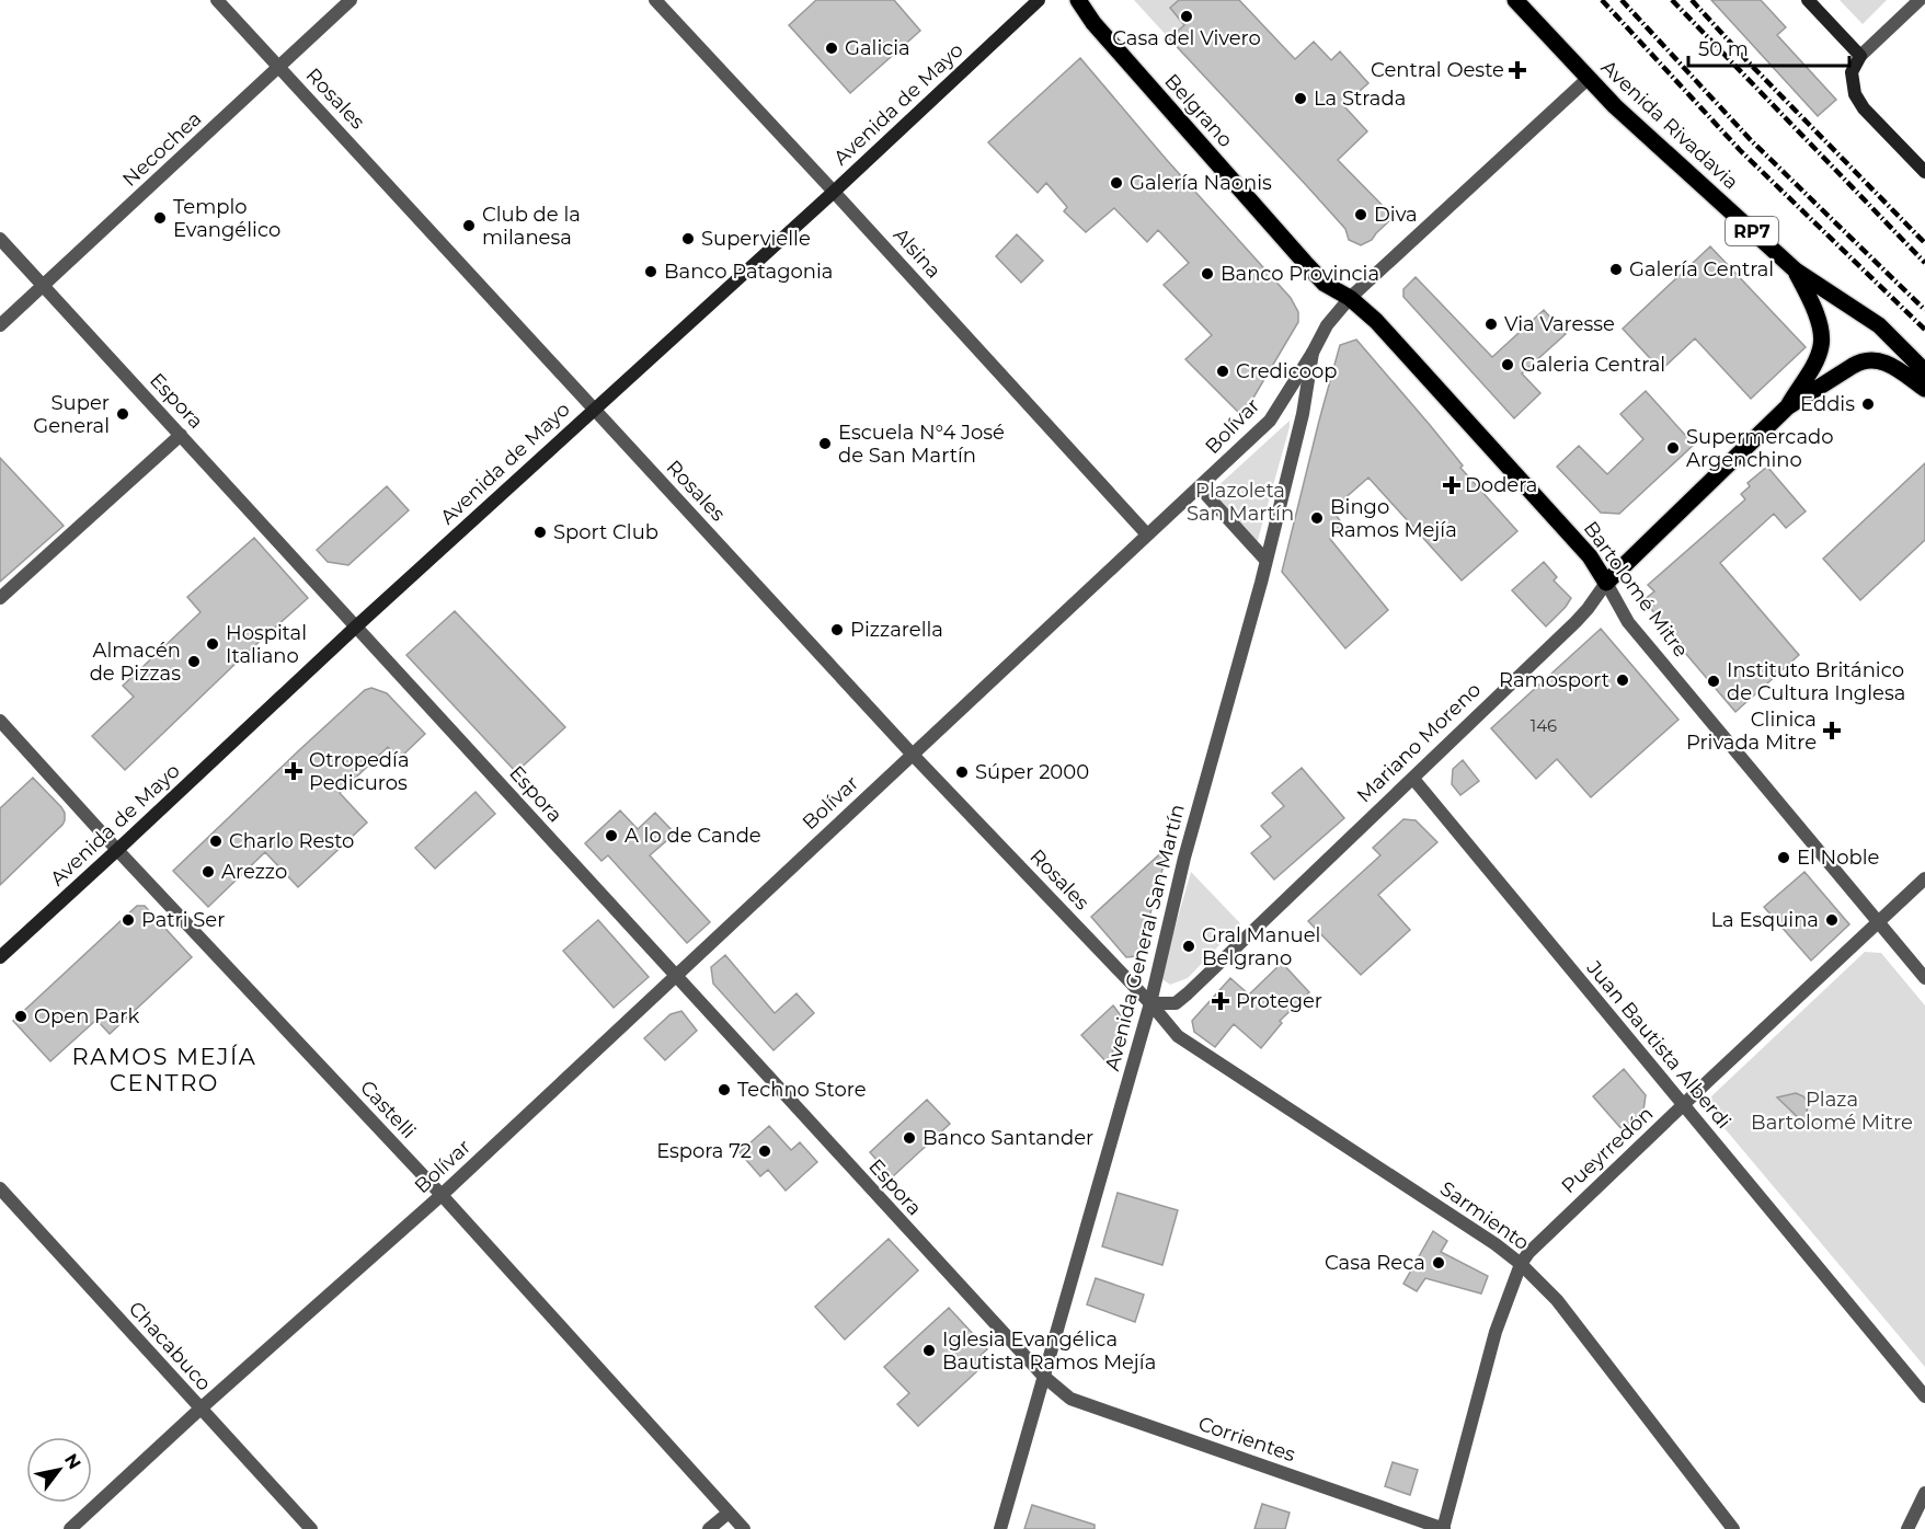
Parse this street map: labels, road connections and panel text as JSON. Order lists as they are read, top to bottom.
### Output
{
  "streets": {
    "main road": [
      "Avenida de Mayo",
      "Belgrano",
      "Avenida Rivadavia",
      "RP7",
      "Bartolomé Mitre",
      "Mariano Moreno"
    ],
    "street": [
      "Rosales",
      "Necochea",
      "Alsina",
      "Espora",
      "Bolívar",
      "Avenida General San Martín",
      "Juan Bautista Alberdi",
      "Castelli",
      "Pueyrredón",
      "Sarmiento",
      "Chacabuco",
      "Corrientes"
    ]
  },
  "crossings": [
    ["Rosales", "Avenida de Mayo"],
    ["Rosales", "Necochea"],
    ["Rosales", "Bolívar"],
    ["Rosales", "Mariano Moreno"],
    ["Rosales", "Avenida General San Martín"],
    ["Rosales", "Sarmiento"],
    ["Avenida de Mayo", "Alsina"],
    ["Avenida de Mayo", "Espora"],
    ["Avenida de Mayo", "Castelli"],
    ["Belgrano", "Bolívar"],
    ["Belgrano", "Bartolomé Mitre"],
    ["Avenida Rivadavia", "Bolívar"],
    ["Avenida Rivadavia", "Mariano Moreno"],
    ["Necochea", "Espora"],
    ["Alsina", "Bolívar"],
    ["Espora", "Bolívar"],
    ["Espora", "Avenida General San Martín"],
    ["Espora", "Corrientes"],
    ["Bolívar", "Bartolomé Mitre"],
    ["Bolívar", "Avenida General San Martín"],
    ["Bolívar", "Castelli"],
    ["Bolívar", "Chacabuco"],
    ["Bartolomé Mitre", "Mariano Moreno"],
    ["Bartolomé Mitre", "Pueyrredón"],
    ["Mariano Moreno", "Avenida General San Martín"],
    ["Mariano Moreno", "Juan Bautista Alberdi"],
    ["Mariano Moreno", "Sarmiento"],
    ["Avenida General San Martín", "Sarmiento"],
    ["Avenida General San Martín", "Corrientes"],
    ["Juan Bautista Alberdi", "Pueyrredón"],
    ["Pueyrredón", "Sarmiento"],
    ["Pueyrredón", "Corrientes"]
  ],
  "districts": ["RAMOS MEJÍA CENTRO"],
  "parks": ["Plazoleta San Martín", "Plaza Bartolomé Mitre"],
  "places": {
    "other": [
      "Casa del Vivero",
      "Galicia",
      "La Strada",
      "Galería Naonis",
      "Diva",
      "Templo Evangélico",
      "Club de la milanesa",
      "Supervielle",
      "Galería Central",
      "Banco Patagonia",
      "Banco Provincia",
      "Via Varesse",
      "Galeria Central",
      "Credicoop",
      "Eddis",
      "Super General",
      "Escuela N°4 José de San Martín",
      "Supermercado Argenchino",
      "Bingo Ramos Mejía",
      "Sport Club",
      "Pizzarella",
      "Hospital Italiano",
      "Almacén de Pizzas",
      "Ramosport",
      "Instituto Británico de Cultura Inglesa",
      "Súper 2000",
      "A lo de Cande",
      "Charlo Resto",
      "El Noble",
      "Arezzo",
      "Patri Ser",
      "La Esquina",
      "Gral Manuel Belgrano",
      "Open Park",
      "Techno Store",
      "Banco Santander",
      "Espora 72",
      "Casa Reca",
      "Iglesia Evangélica Bautista Ramos Mejía"
    ],
    "health": [
      "Central Oeste",
      "Dodera",
      "Clinica Privada Mitre",
      "Otropedía Pedicuros",
      "Proteger"
    ]
  },
  "house_numbers": ["146"],
  "scale_bar": "50 m",
  "north": "top right"
}
